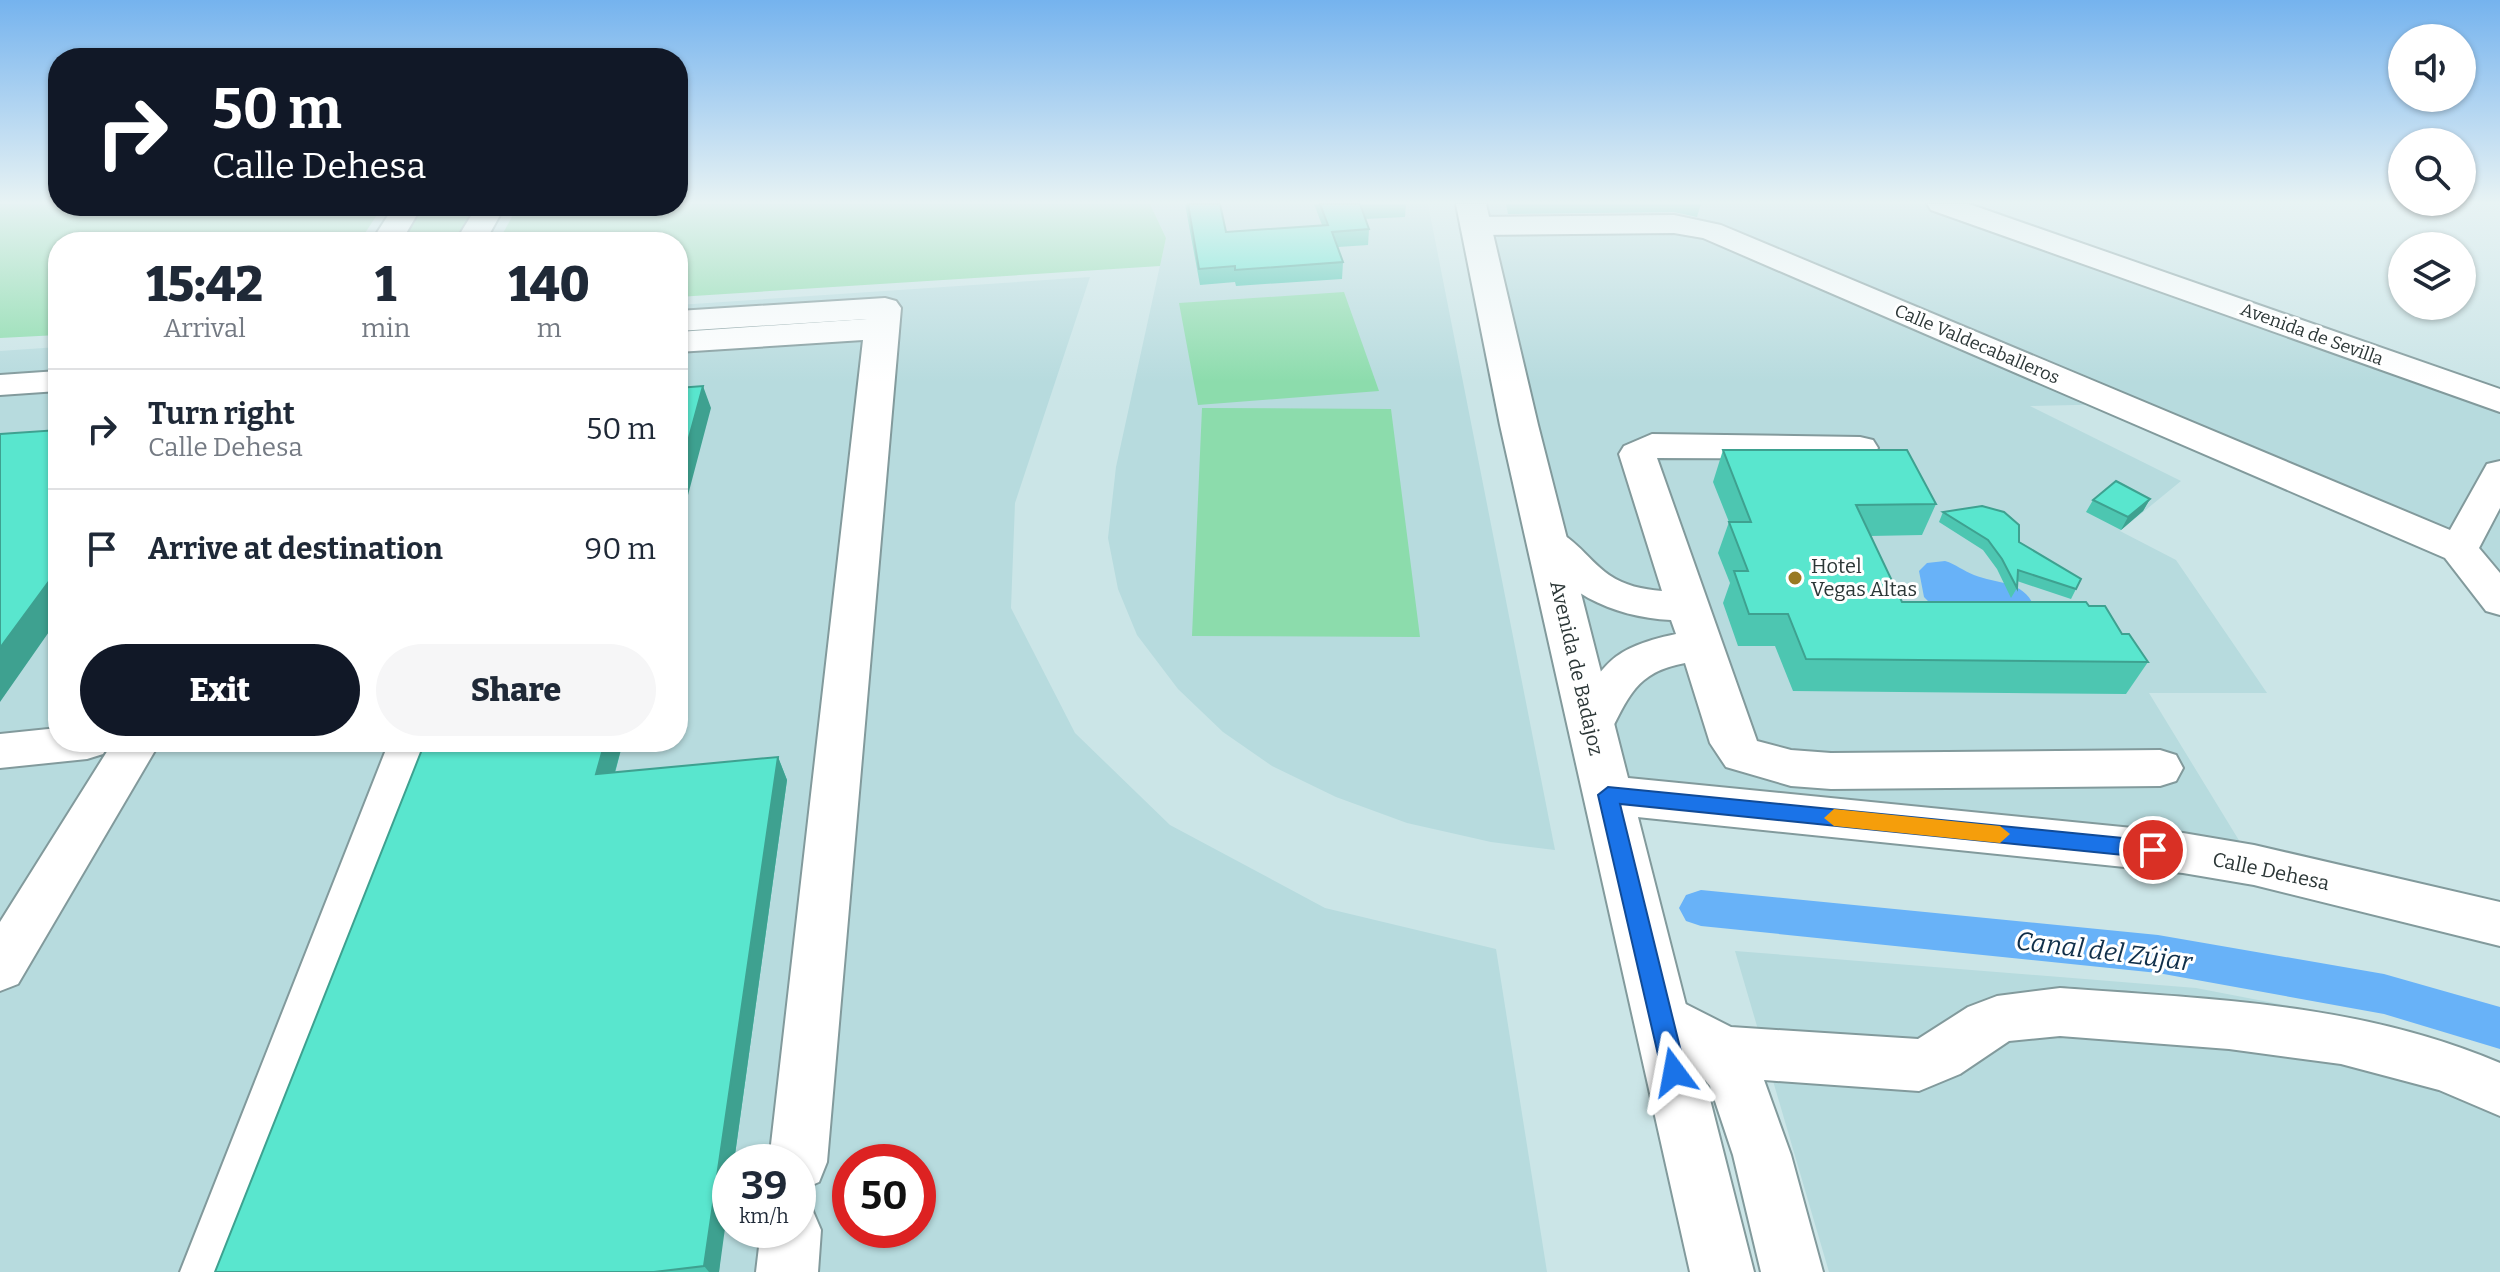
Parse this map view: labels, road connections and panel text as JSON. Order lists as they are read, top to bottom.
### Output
{
  "streets": {
    "main road": ["Avenida de Sevilla", "Avenida de Badajoz"],
    "street": ["Calle Valdecaballeros", "Calle Dehesa"]
  },
  "crossings": [
    ["Avenida de Badajoz", "Calle Dehesa"]
  ],
  "water": ["Canal del Zújar"],
  "places": ["Hotel Vegas Altas"],
  "page": {
    "turn": ["50 m", "Calle Dehesa"],
    "eta": [
      "15:42",
      "Arrival",
      "1",
      "min",
      "140",
      "m"
    ],
    "list": [
      {
        "name": "Turn right",
        "note": "Calle Dehesa",
        "value": "50 m"
      },
      {
        "name": "Arrive at destination",
        "value": "90 m"
      }
    ],
    "buttons": ["Exit", "Share"],
    "speed": "39 km/h",
    "limit": "50"
  }
}
